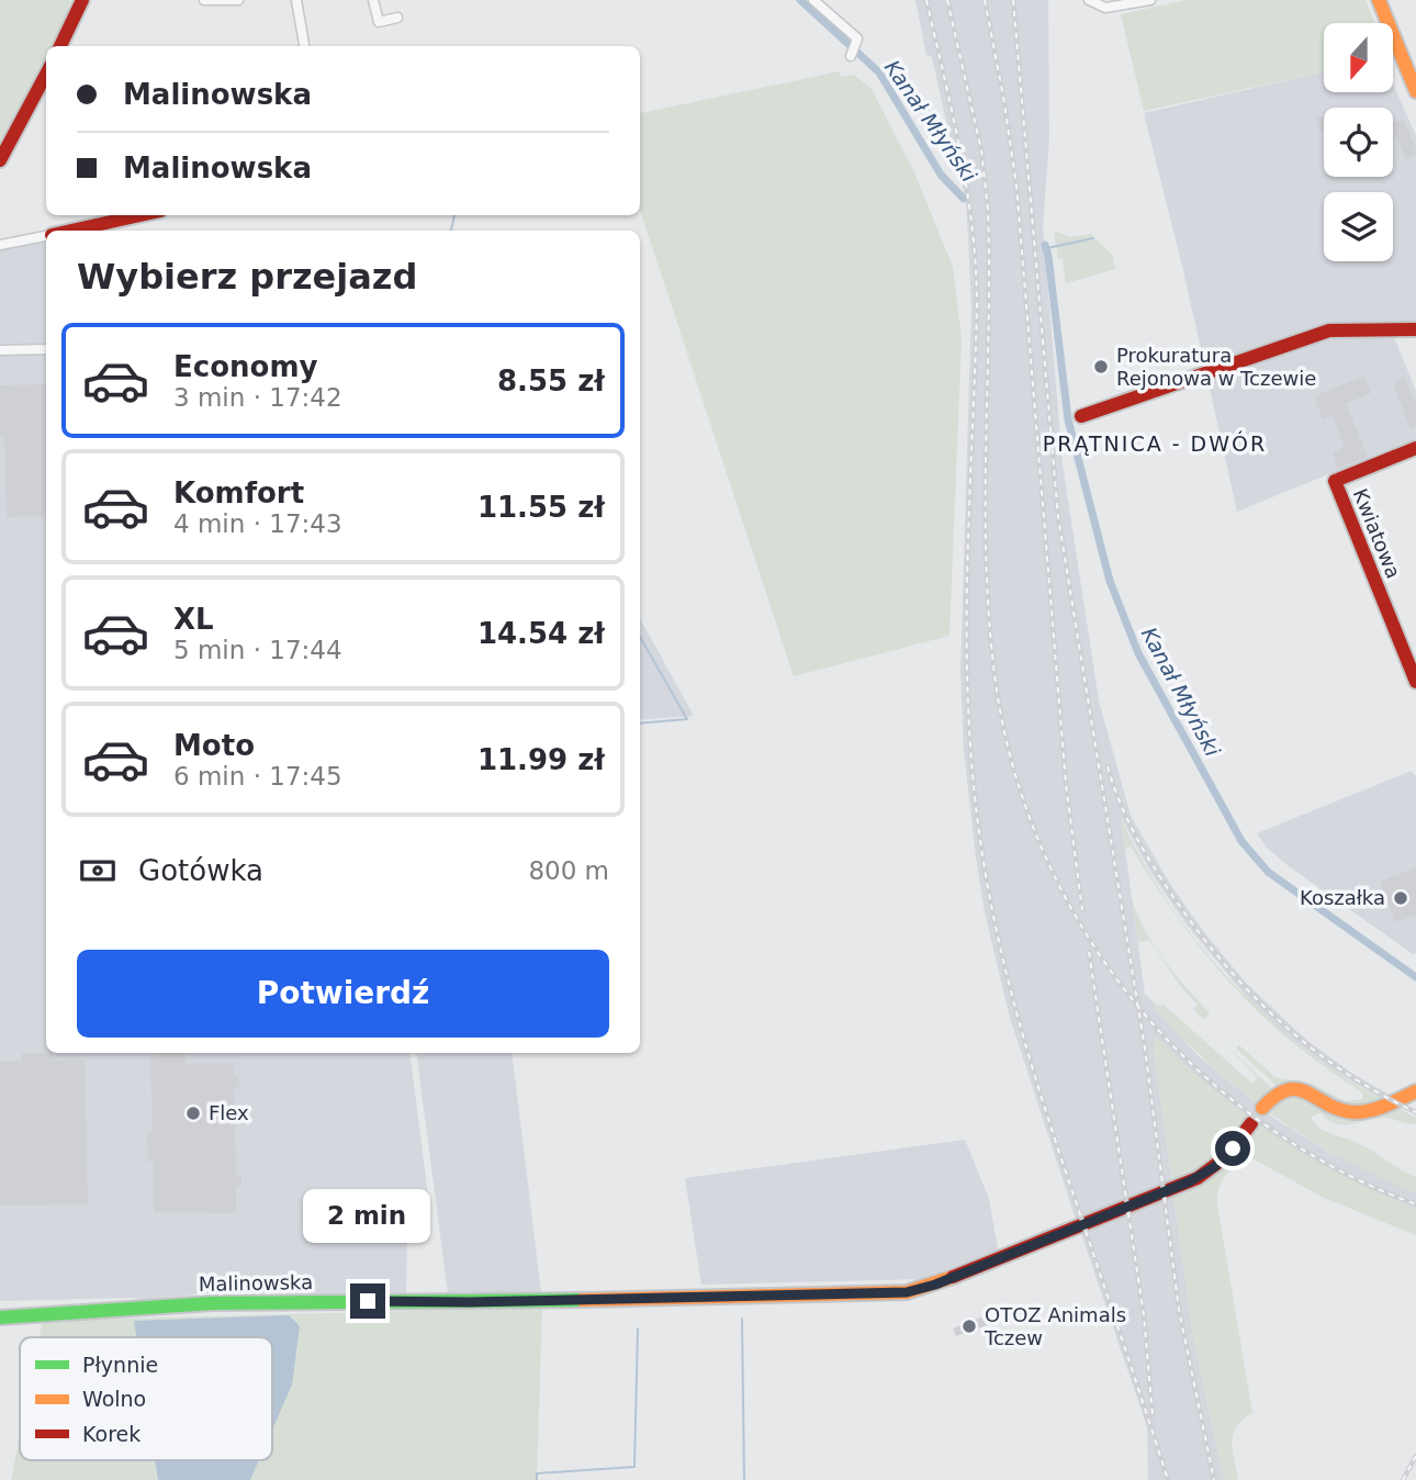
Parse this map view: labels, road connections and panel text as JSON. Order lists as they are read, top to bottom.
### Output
{
  "streets": {
    "street": ["Kwiatowa", "Malinowska"]
  },
  "districts": ["PRĄTNICA - DWÓR"],
  "water": ["Kanał Młyński"],
  "places": [
    "Prokuratura Rejonowa w Tczewie",
    "Koszałka",
    "Flex",
    "OTOZ Animals Tczew"
  ],
  "legend": ["Płynnie", "Wolno", "Korek"],
  "north": "bottom",
  "page": {
    "banner": ["Malinowska", "Malinowska"],
    "heading": "Wybierz przejazd",
    "list": [
      {
        "name": "Economy",
        "note": "3 min · 17:42",
        "value": "8.55 zł"
      },
      {
        "name": "Komfort",
        "note": "4 min · 17:43",
        "value": "11.55 zł"
      },
      {
        "name": "XL",
        "note": "5 min · 17:44",
        "value": "14.54 zł"
      },
      {
        "name": "Moto",
        "note": "6 min · 17:45",
        "value": "11.99 zł"
      }
    ],
    "pay": ["Gotówka", "800 m"],
    "buttons": "Potwierdź",
    "bubble": "2 min"
  }
}
